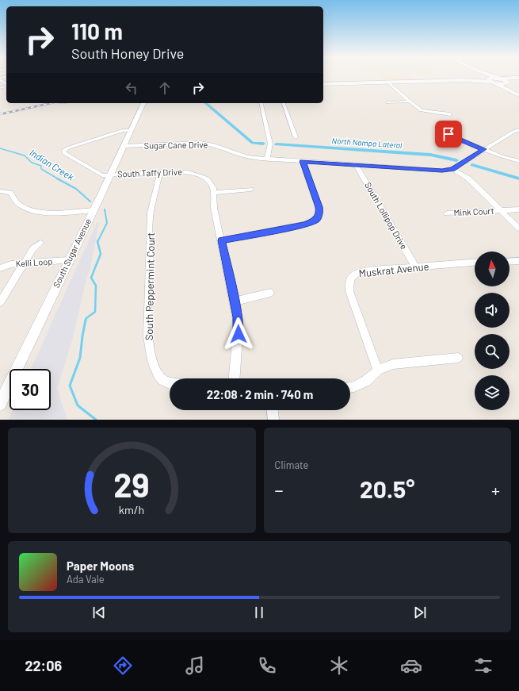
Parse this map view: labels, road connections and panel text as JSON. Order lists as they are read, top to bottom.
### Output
{
  "streets": {
    "street": [
      "Sugar Cane Drive",
      "South Taffy Drive",
      "Mink Court",
      "South Lollipop Drive",
      "South Sugar Avenue",
      "Kelli Loop",
      "Muskrat Avenue",
      "South Peppermint Court"
    ]
  },
  "crossings": [
    ["Sugar Cane Drive", "South Lollipop Drive"],
    ["Sugar Cane Drive", "South Sugar Avenue"],
    ["South Taffy Drive", "South Sugar Avenue"],
    ["South Taffy Drive", "South Peppermint Court"],
    ["South Lollipop Drive", "Muskrat Avenue"],
    ["South Sugar Avenue", "Kelli Loop"]
  ],
  "water": ["North Nampa Lateral", "Indian Creek"],
  "north": "top",
  "page": {
    "turn": ["110 m", "South Honey Drive"],
    "limit": "30",
    "trip": "22:08 · 2 min · 740 m",
    "tile": "Climate",
    "heat": ["−", "20.5°", "+"],
    "song": ["Paper Moons", "Ada Vale"],
    "tabs": "22:06",
    "gauge": ["29", "km/h"]
  }
}
